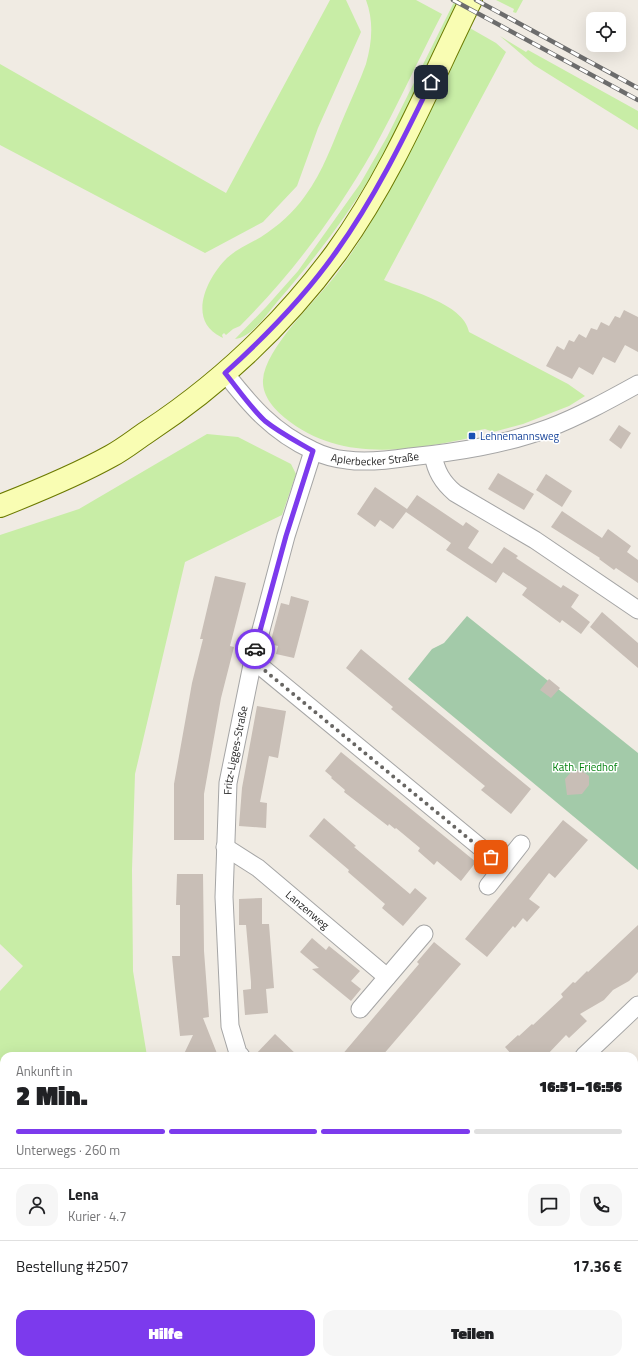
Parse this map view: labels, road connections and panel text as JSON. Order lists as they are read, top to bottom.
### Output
{
  "streets": {
    "street": ["Aplerbecker Straße", "Fritz-Ligges-Straße", "Lanzenweg"]
  },
  "crossings": [
    ["Aplerbecker Straße", "Fritz-Ligges-Straße"],
    ["Fritz-Ligges-Straße", "Lanzenweg"]
  ],
  "parks": ["Kath. Friedhof"],
  "places": {
    "transit": ["Lehnemannsweg"]
  },
  "page": {
    "heading": ["2 Min.", "Ankunft in", "16:51–16:56"],
    "panel": [
      "Lena",
      "Kurier · 4.7",
      "Bestellung #2507",
      "17.36 €"
    ],
    "bar": "Unterwegs · 260 m",
    "buttons": ["Hilfe", "Teilen"]
  }
}
